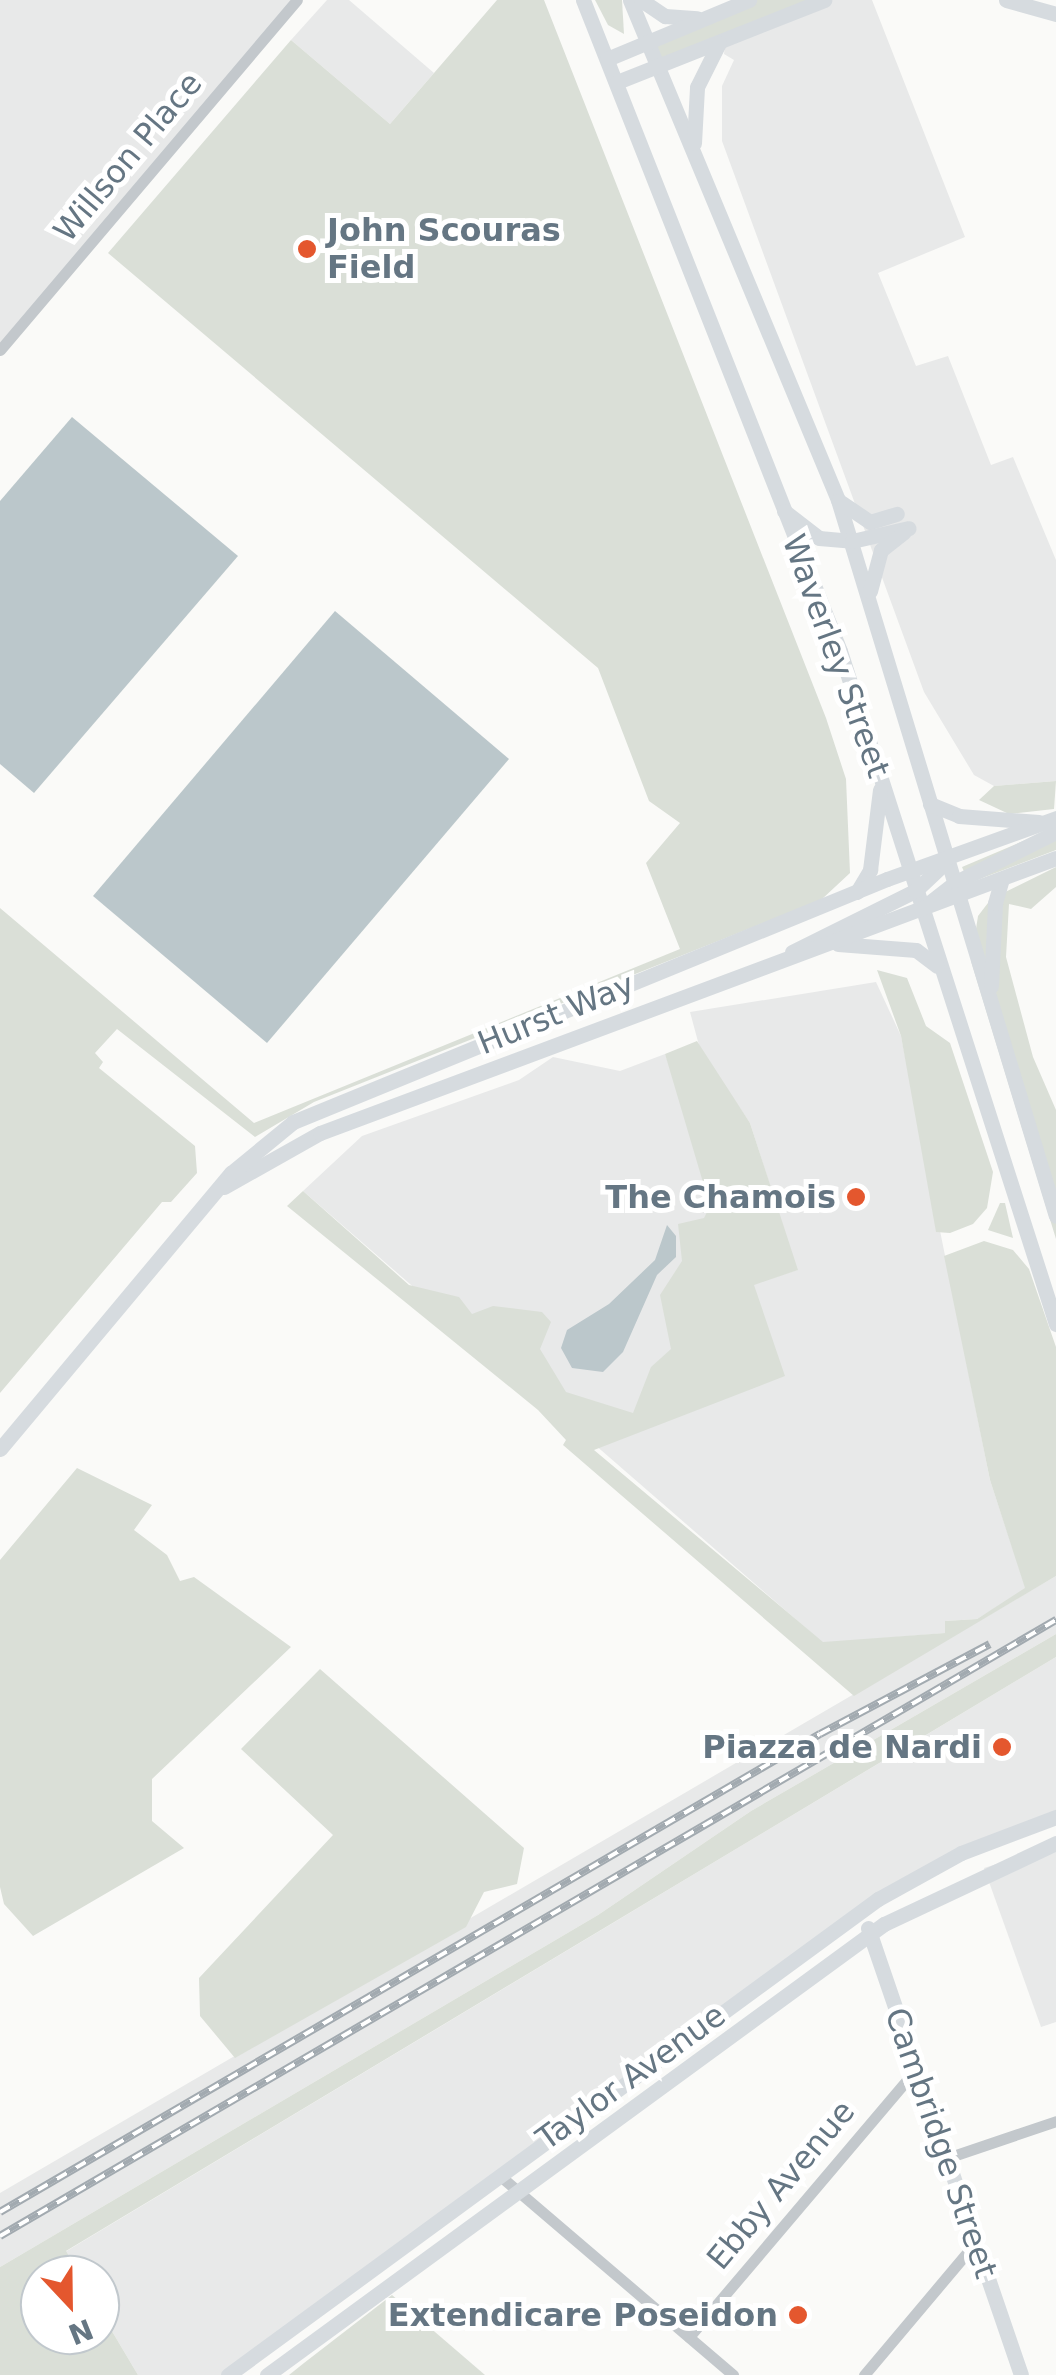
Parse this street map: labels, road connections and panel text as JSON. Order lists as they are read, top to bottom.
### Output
{
  "streets": {
    "main road": [
      "Waverley Street",
      "Hurst Way",
      "Taylor Avenue",
      "Cambridge Street"
    ],
    "street": ["Willson Place", "Ebby Avenue"]
  },
  "crossings": [
    ["Waverley Street", "Hurst Way"],
    ["Taylor Avenue", "Cambridge Street"],
    ["Cambridge Street", "Ebby Avenue"]
  ],
  "places": [
    "John Scouras Field",
    "The Chamois",
    "Piazza de Nardi",
    "Extendicare Poseidon"
  ],
  "north": "bottom"
}
